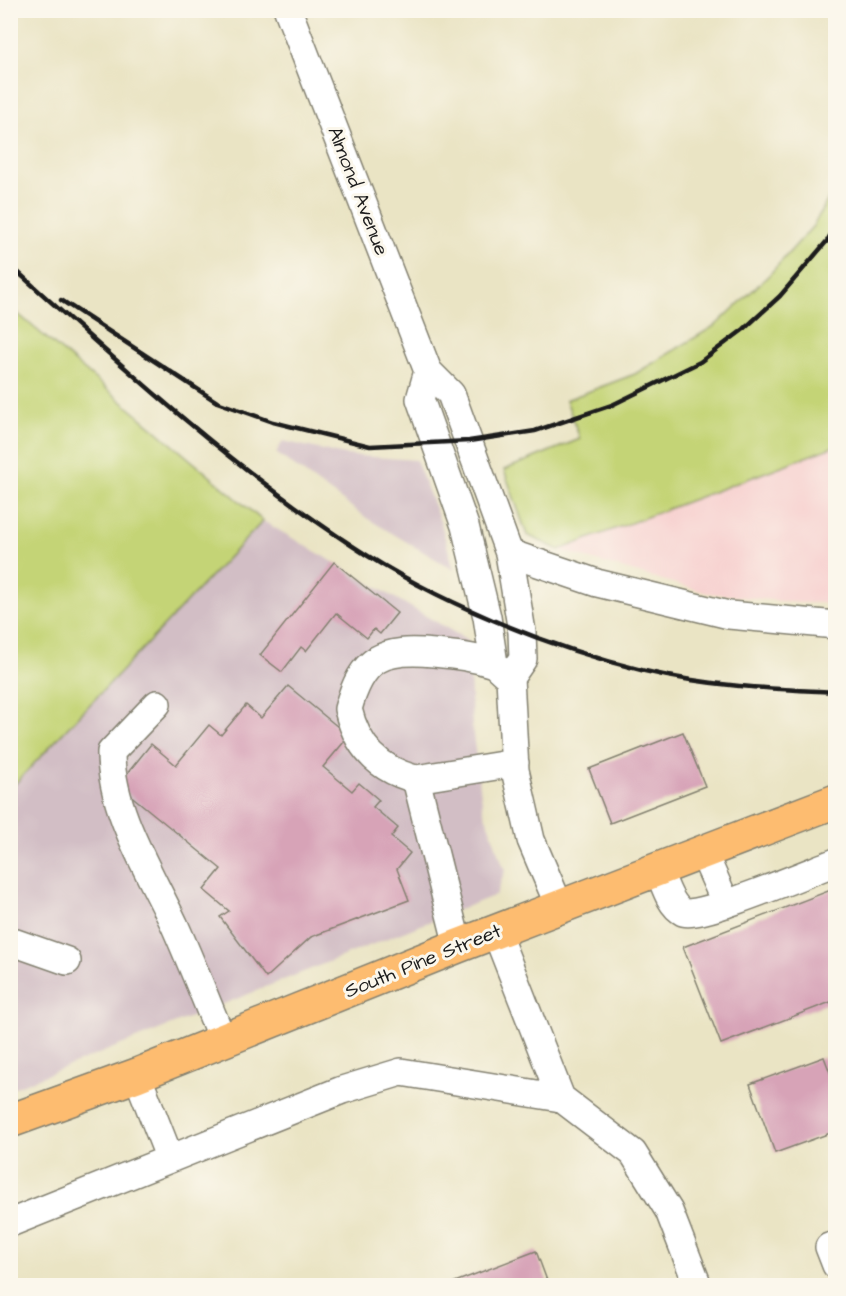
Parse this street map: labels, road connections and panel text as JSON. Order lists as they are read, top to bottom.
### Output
{
  "streets": {
    "main road": ["South Pine Street"],
    "street": ["Almond Avenue"]
  },
  "crossings": [
    ["Almond Avenue", "South Pine Street"]
  ]
}
